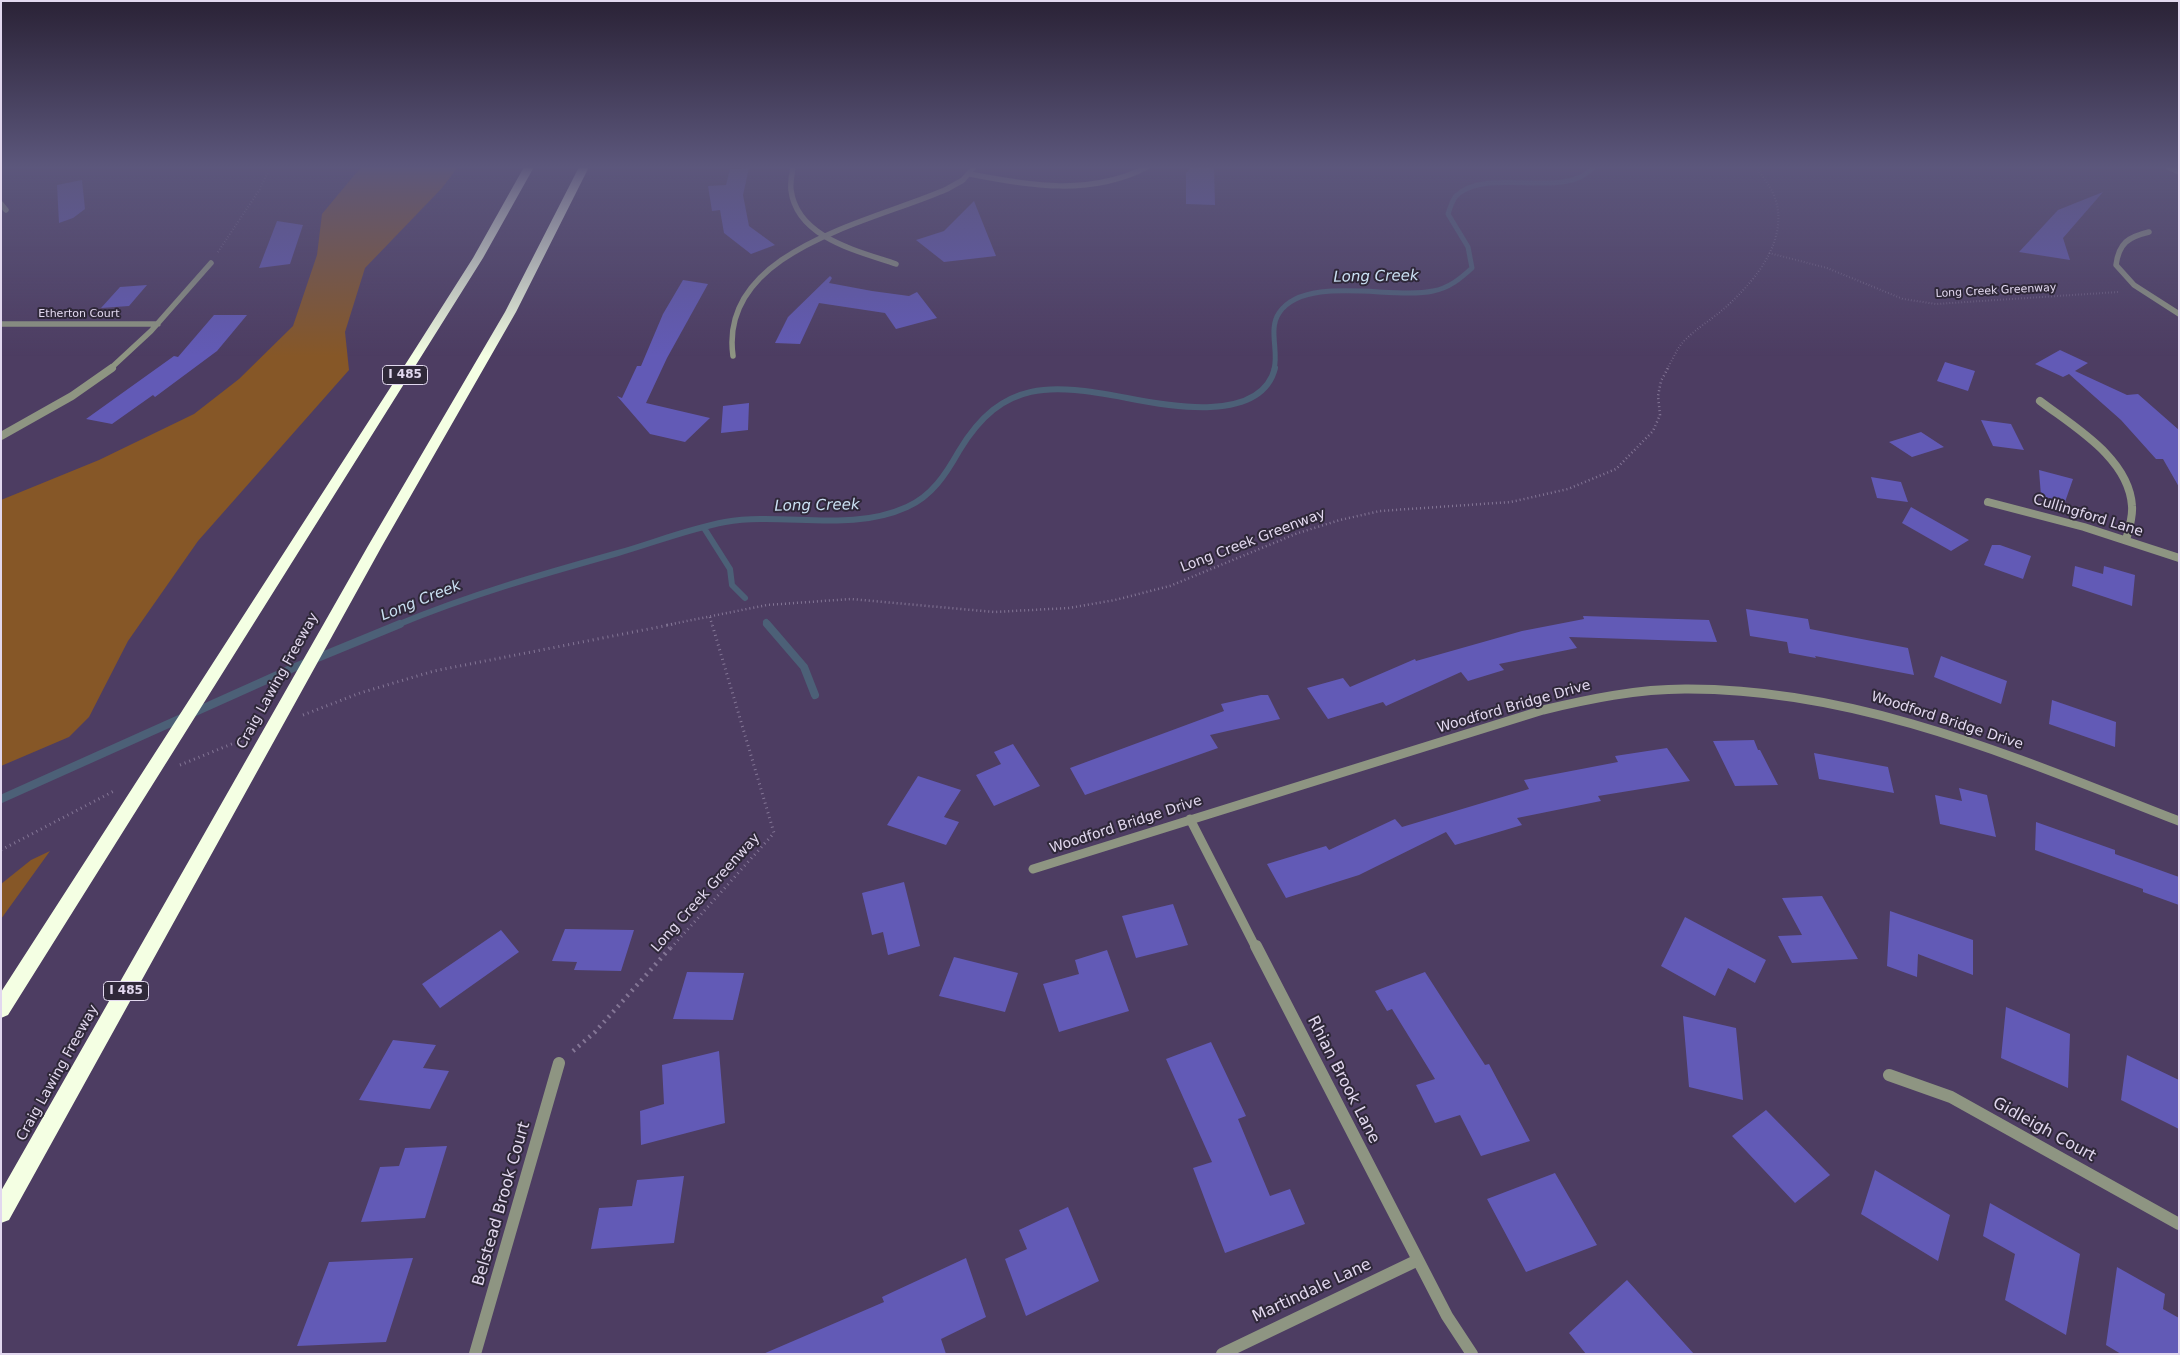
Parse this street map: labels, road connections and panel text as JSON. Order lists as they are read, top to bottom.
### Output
{
  "streets": {
    "highway": ["I 485", "Craig Lawing Freeway"],
    "street": [
      "Etherton Court",
      "Cullingford Lane",
      "Woodford Bridge Drive",
      "Rhian Brook Lane",
      "Gidleigh Court",
      "Belstead Brook Court",
      "Martindale Lane"
    ],
    "path": ["Long Creek Greenway"]
  },
  "crossings": [
    ["Long Creek Greenway", "Belstead Brook Court"],
    ["Woodford Bridge Drive", "Rhian Brook Lane"],
    ["Rhian Brook Lane", "Martindale Lane"]
  ],
  "water": ["Long Creek"]
}
